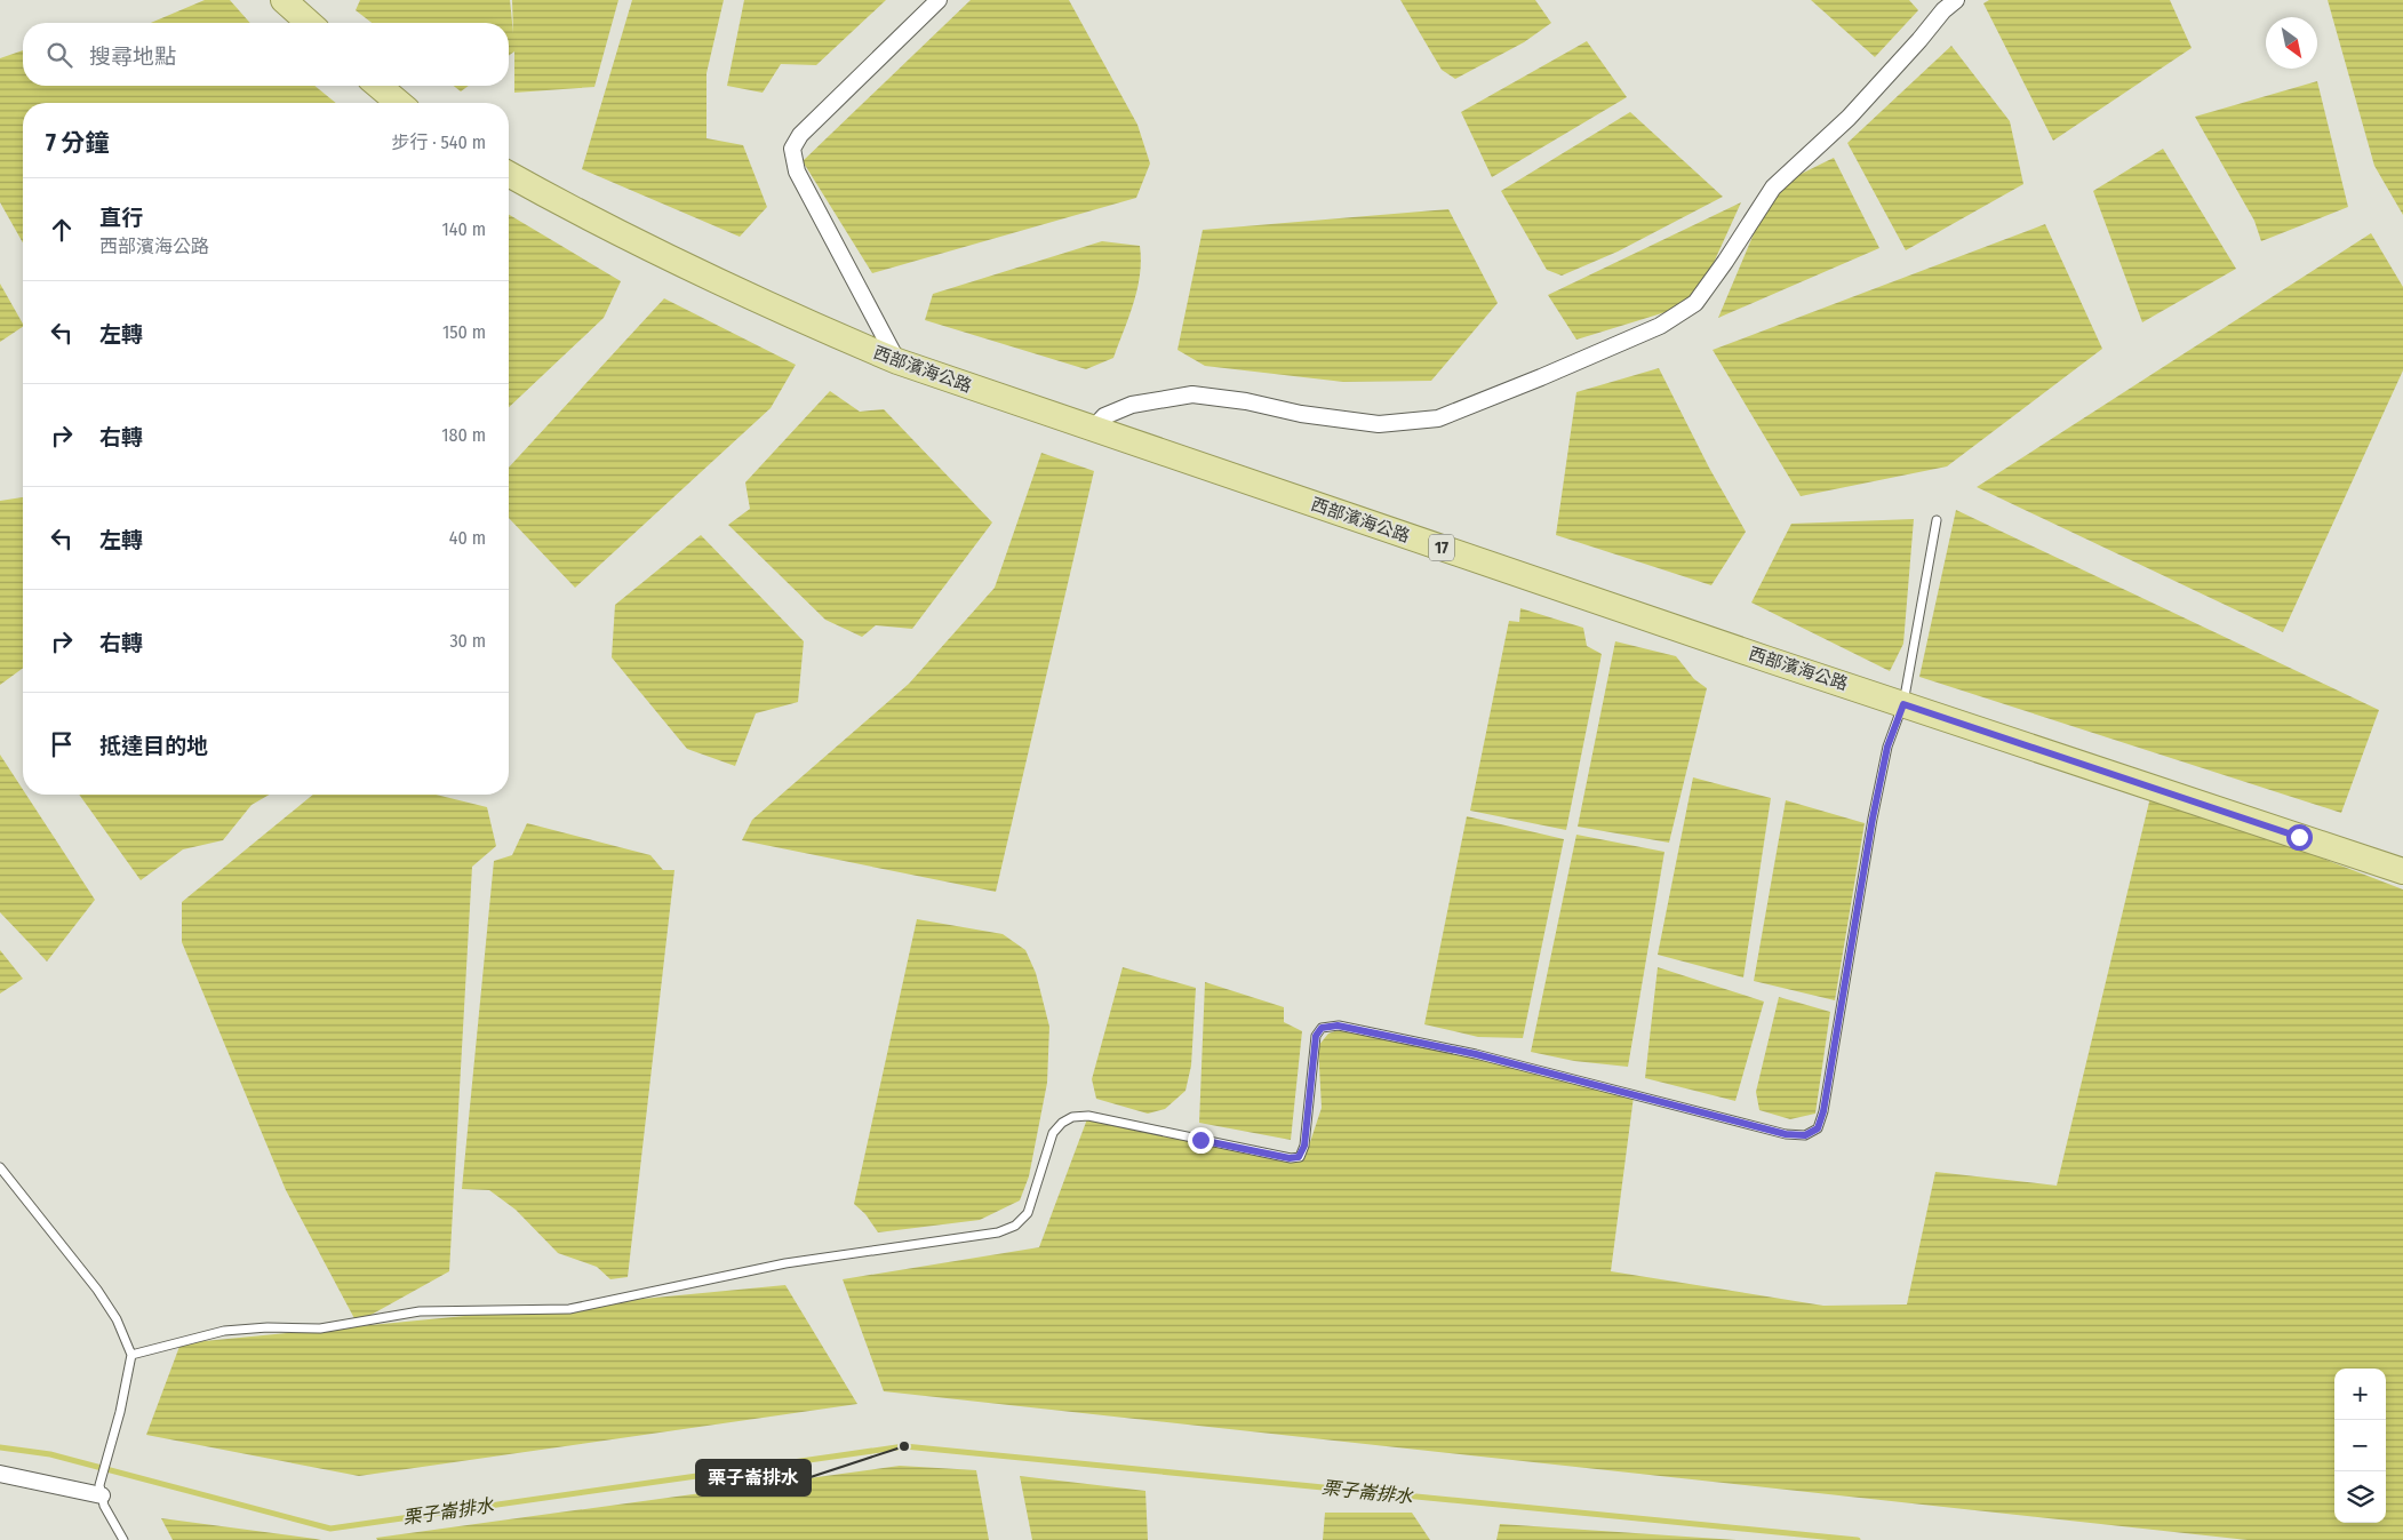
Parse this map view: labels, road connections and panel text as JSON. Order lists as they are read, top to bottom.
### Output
{
  "streets": {
    "main road": ["西部濱海公路", "17"]
  },
  "water": ["栗子崙排水"],
  "places": ["栗子崙排水"],
  "north": "bottom right",
  "page": {
    "search": "搜尋地點",
    "heading": ["7 分鐘", "步行 · 540 m"],
    "list": [
      ["直行", "西部濱海公路", "140 m"],
      ["左轉", "150 m"],
      ["右轉", "180 m"],
      ["左轉", "40 m"],
      ["右轉", "30 m"],
      "抵達目的地"
    ],
    "map_buttons": ["+", "−"]
  }
}
